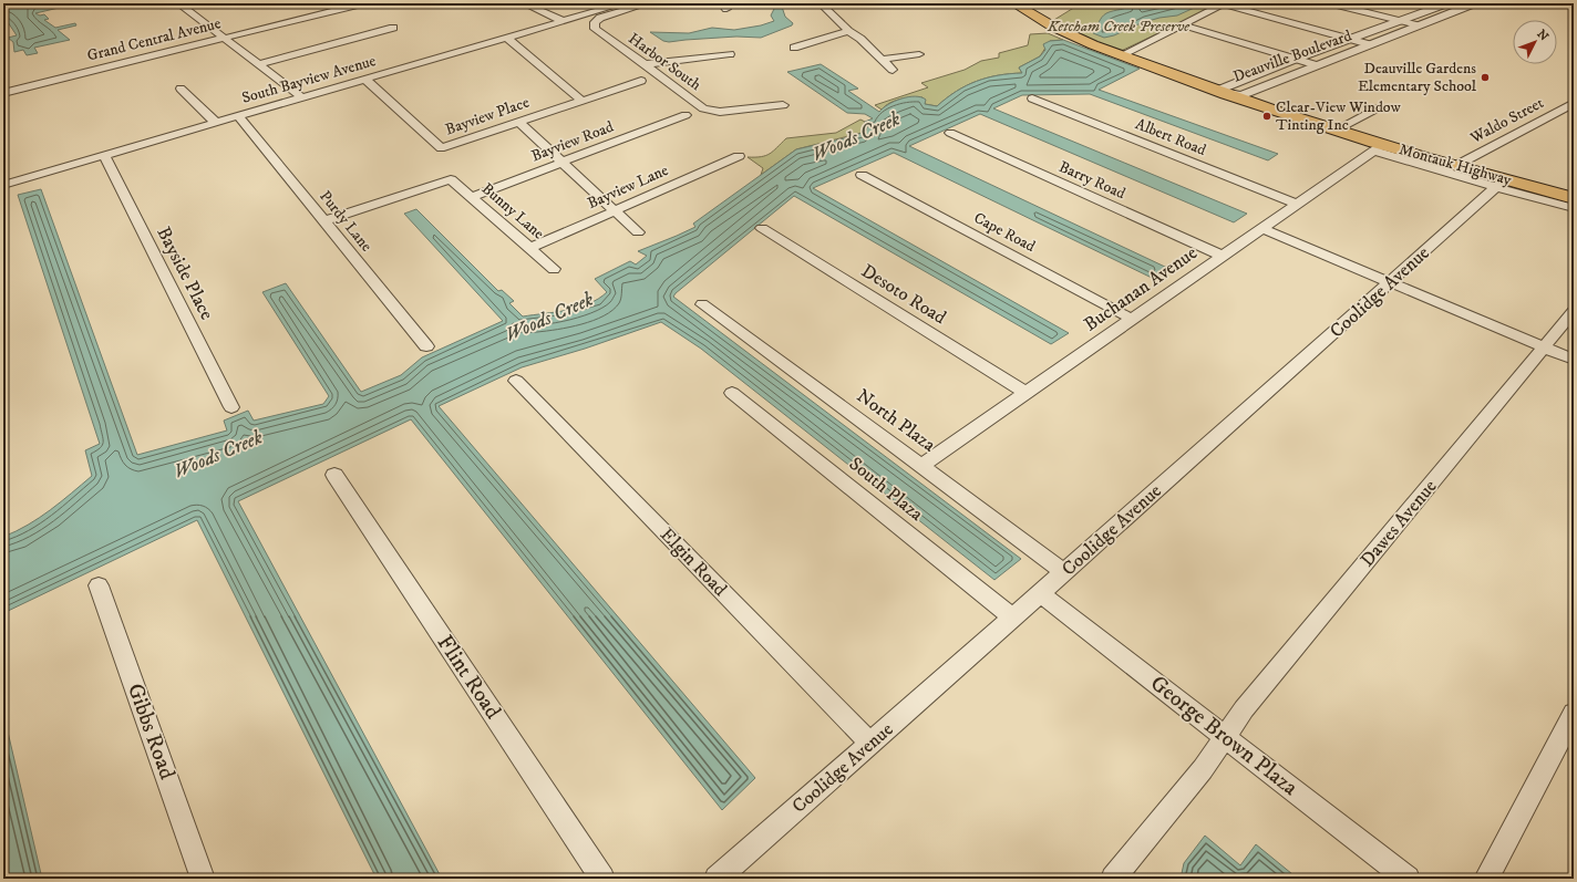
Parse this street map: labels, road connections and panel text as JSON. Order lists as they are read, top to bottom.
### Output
{
  "streets": {
    "main road": ["Montauk Highway"],
    "street": [
      "Grand Central Avenue",
      "Deauville Boulevard",
      "Harbor South",
      "South Bayview Avenue",
      "Bayview Place",
      "Waldo Street",
      "Albert Road",
      "Bayview Road",
      "Barry Road",
      "Bayview Lane",
      "Bunny Lane",
      "Purdy Lane",
      "Cape Road",
      "Bayside Place",
      "Buchanan Avenue",
      "Coolidge Avenue",
      "Desoto Road",
      "North Plaza",
      "South Plaza",
      "Dawes Avenue",
      "Elgin Road",
      "Flint Road",
      "Gibbs Road",
      "George Brown Plaza"
    ]
  },
  "crossings": [
    ["Deauville Boulevard", "Montauk Highway"],
    ["South Bayview Avenue", "Bayview Place"],
    ["South Bayview Avenue", "Purdy Lane"],
    ["South Bayview Avenue", "Bayside Place"],
    ["Waldo Street", "Montauk Highway"],
    ["Albert Road", "Buchanan Avenue"],
    ["Bayview Road", "Bunny Lane"],
    ["Montauk Highway", "Buchanan Avenue"],
    ["Montauk Highway", "Coolidge Avenue"],
    ["Barry Road", "Buchanan Avenue"],
    ["Bayview Lane", "Bunny Lane"],
    ["Bunny Lane", "Purdy Lane"],
    ["Cape Road", "Buchanan Avenue"],
    ["Buchanan Avenue", "Desoto Road"],
    ["Buchanan Avenue", "North Plaza"],
    ["Coolidge Avenue", "North Plaza"],
    ["Coolidge Avenue", "South Plaza"],
    ["Coolidge Avenue", "Elgin Road"],
    ["Coolidge Avenue", "George Brown Plaza"],
    ["Dawes Avenue", "George Brown Plaza"]
  ],
  "water": ["Woods Creek"],
  "parks": ["Ketcham Creek Preserve"],
  "places": ["Deauville Gardens Elementary School", "Clear-View Window Tinting Inc"],
  "north": "top right"
}
